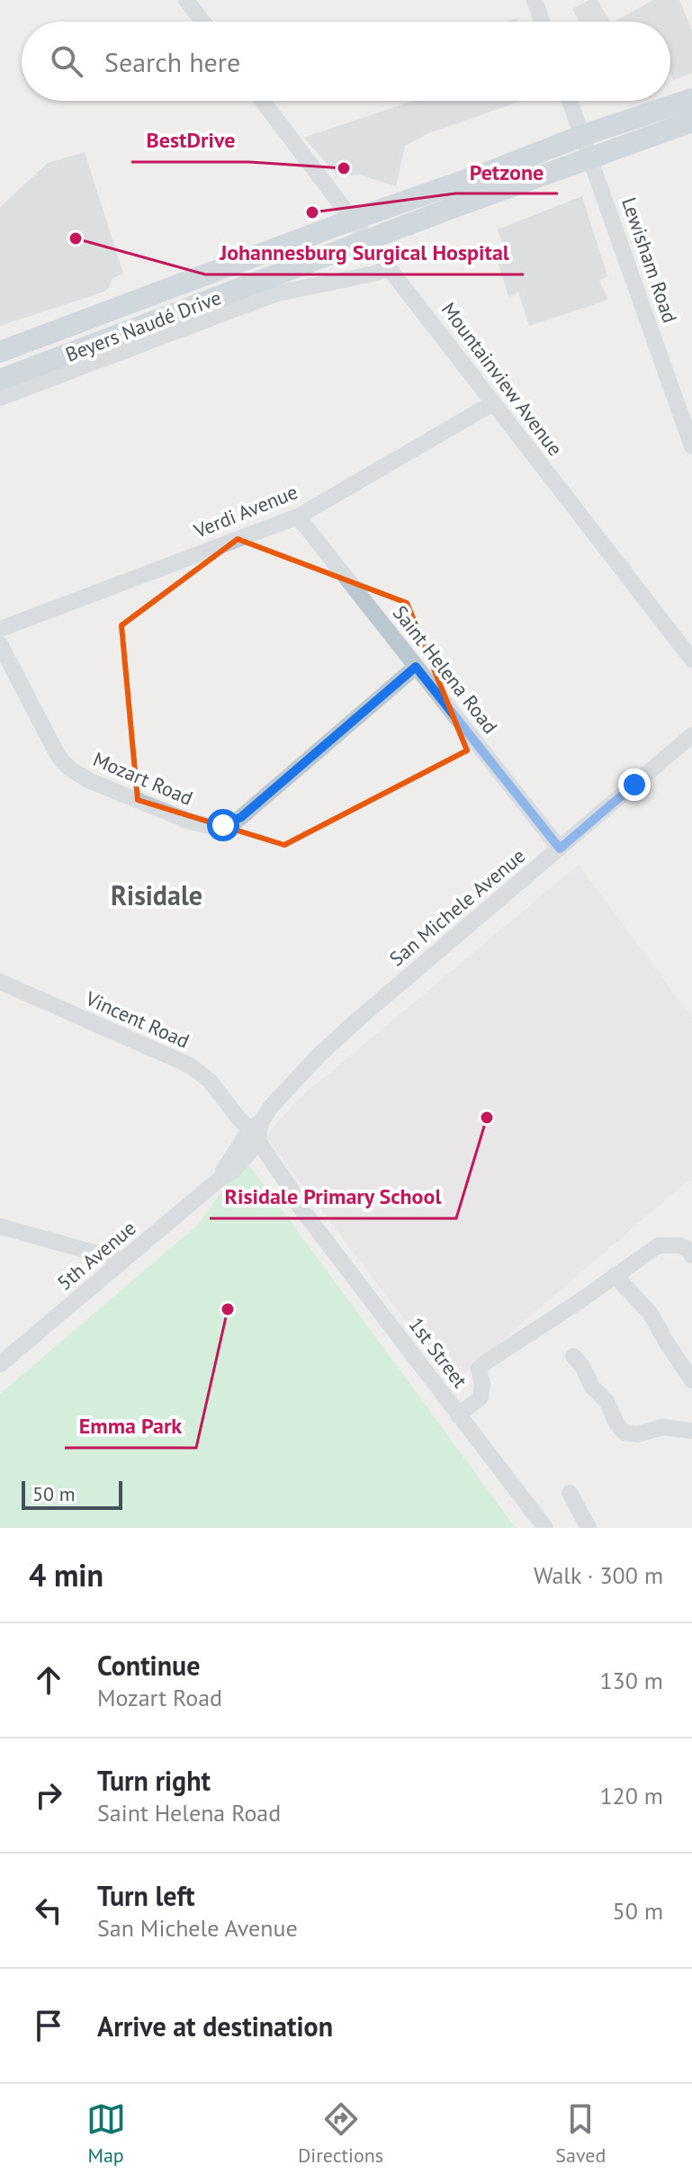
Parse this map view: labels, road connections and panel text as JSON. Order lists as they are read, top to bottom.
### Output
{
  "streets": {
    "main road": ["Beyers Naudé Drive"],
    "street": [
      "Lewisham Road",
      "Mountainview Avenue",
      "Verdi Avenue",
      "Saint Helena Road",
      "Mozart Road",
      "San Michele Avenue",
      "Vincent Road",
      "5th Avenue",
      "1st Street"
    ]
  },
  "crossings": [
    ["Lewisham Road", "Beyers Naudé Drive"],
    ["Beyers Naudé Drive", "Mountainview Avenue"],
    ["Mountainview Avenue", "Verdi Avenue"],
    ["Verdi Avenue", "Saint Helena Road"],
    ["Saint Helena Road", "Mozart Road"],
    ["Saint Helena Road", "San Michele Avenue"],
    ["San Michele Avenue", "Vincent Road"],
    ["San Michele Avenue", "5th Avenue"],
    ["San Michele Avenue", "1st Street"],
    ["Vincent Road", "1st Street"]
  ],
  "districts": ["Risidale"],
  "places": [
    "BestDrive",
    "Petzone",
    "Johannesburg Surgical Hospital",
    "Risidale Primary School",
    "Emma Park"
  ],
  "scale_bar": "50 m",
  "page": {
    "search": "Search here",
    "scale": "50 m",
    "heading": ["4 min", "Walk · 300 m"],
    "list": [
      ["Continue", "Mozart Road", "130 m"],
      ["Turn right", "Saint Helena Road", "120 m"],
      ["Turn left", "San Michele Avenue", "50 m"],
      "Arrive at destination"
    ],
    "nav": ["Map", "Directions", "Saved"]
  }
}
